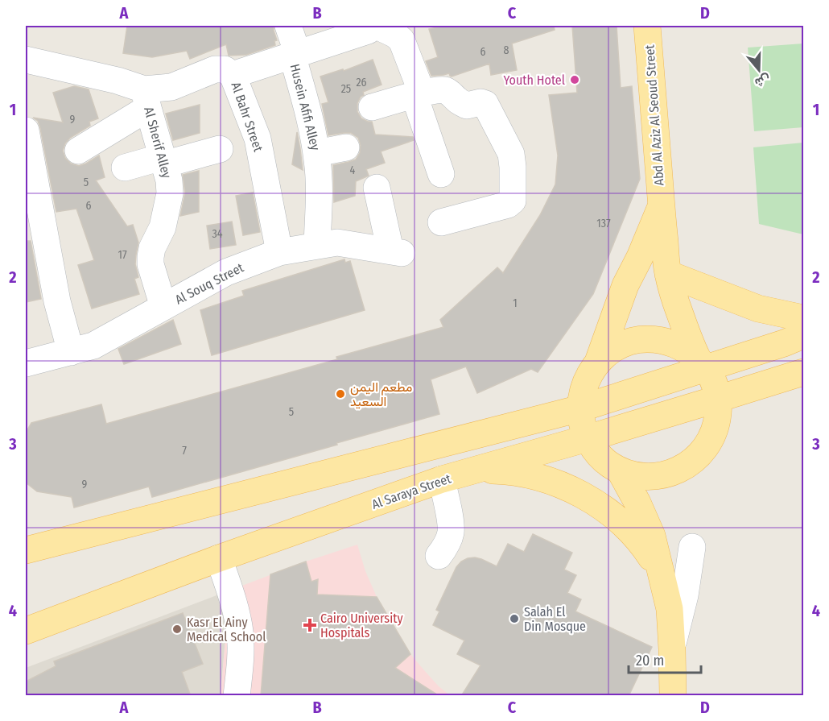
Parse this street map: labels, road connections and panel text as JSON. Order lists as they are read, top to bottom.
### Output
{
  "streets": {
    "main road": ["Abd Al Aziz Al Seoud Street", "Al Saraya Street"],
    "street": [
      "Husein Afifi Alley",
      "Al Bahr Street",
      "Al Sherif Alley",
      "Al Souq Street"
    ]
  },
  "crossings": [
    ["Husein Afifi Alley", "Al Bahr Street"],
    ["Husein Afifi Alley", "Al Souq Street"],
    ["Abd Al Aziz Al Seoud Street", "Al Saraya Street"],
    ["Al Bahr Street", "Al Souq Street"],
    ["Al Sherif Alley", "Al Souq Street"]
  ],
  "places": {
    "other": [
      "Youth Hotel",
      "مطعم اليمن السعيد",
      "Salah El Din Mosque",
      "Kasr El Ainy Medical School"
    ],
    "health": ["Cairo University Hospitals"]
  },
  "house_numbers": [
    "8",
    "6",
    "26",
    "25",
    "9",
    "4",
    "5",
    "6",
    "137",
    "34",
    "17",
    "1",
    "5",
    "7",
    "9"
  ],
  "scale_bar": "20 m",
  "north": "bottom",
  "grid": {
    "columns": [
      "A",
      "B",
      "C",
      "D"
    ],
    "rows": [
      "1",
      "2",
      "3",
      "4"
    ]
  }
}
